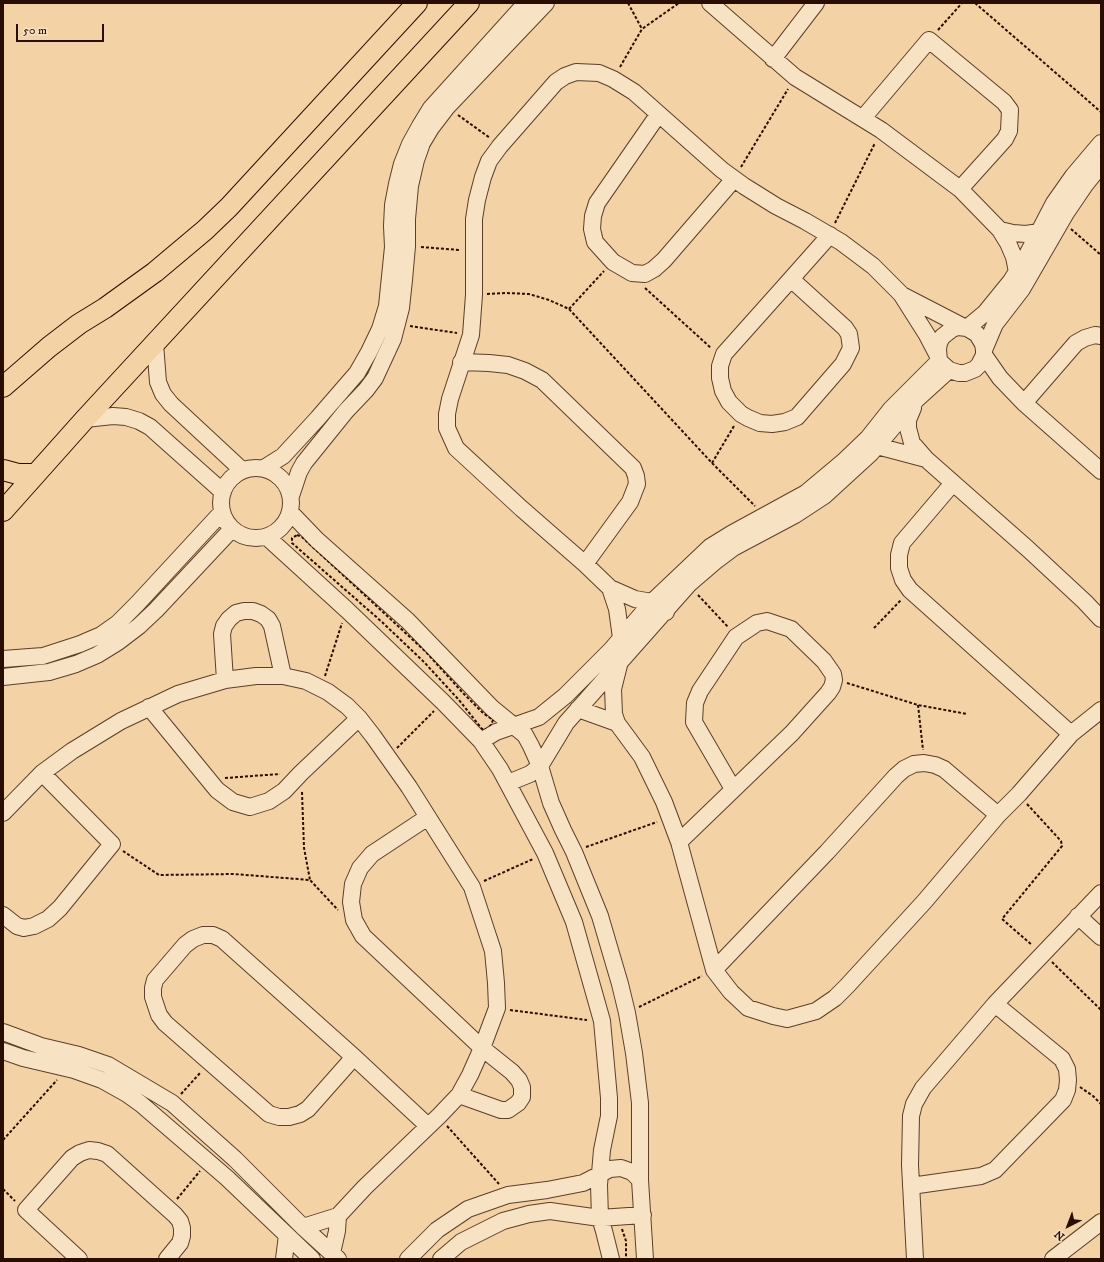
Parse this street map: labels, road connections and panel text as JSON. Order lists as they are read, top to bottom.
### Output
{
  "scale_bar": "50 m",
  "north": "bottom left"
}
